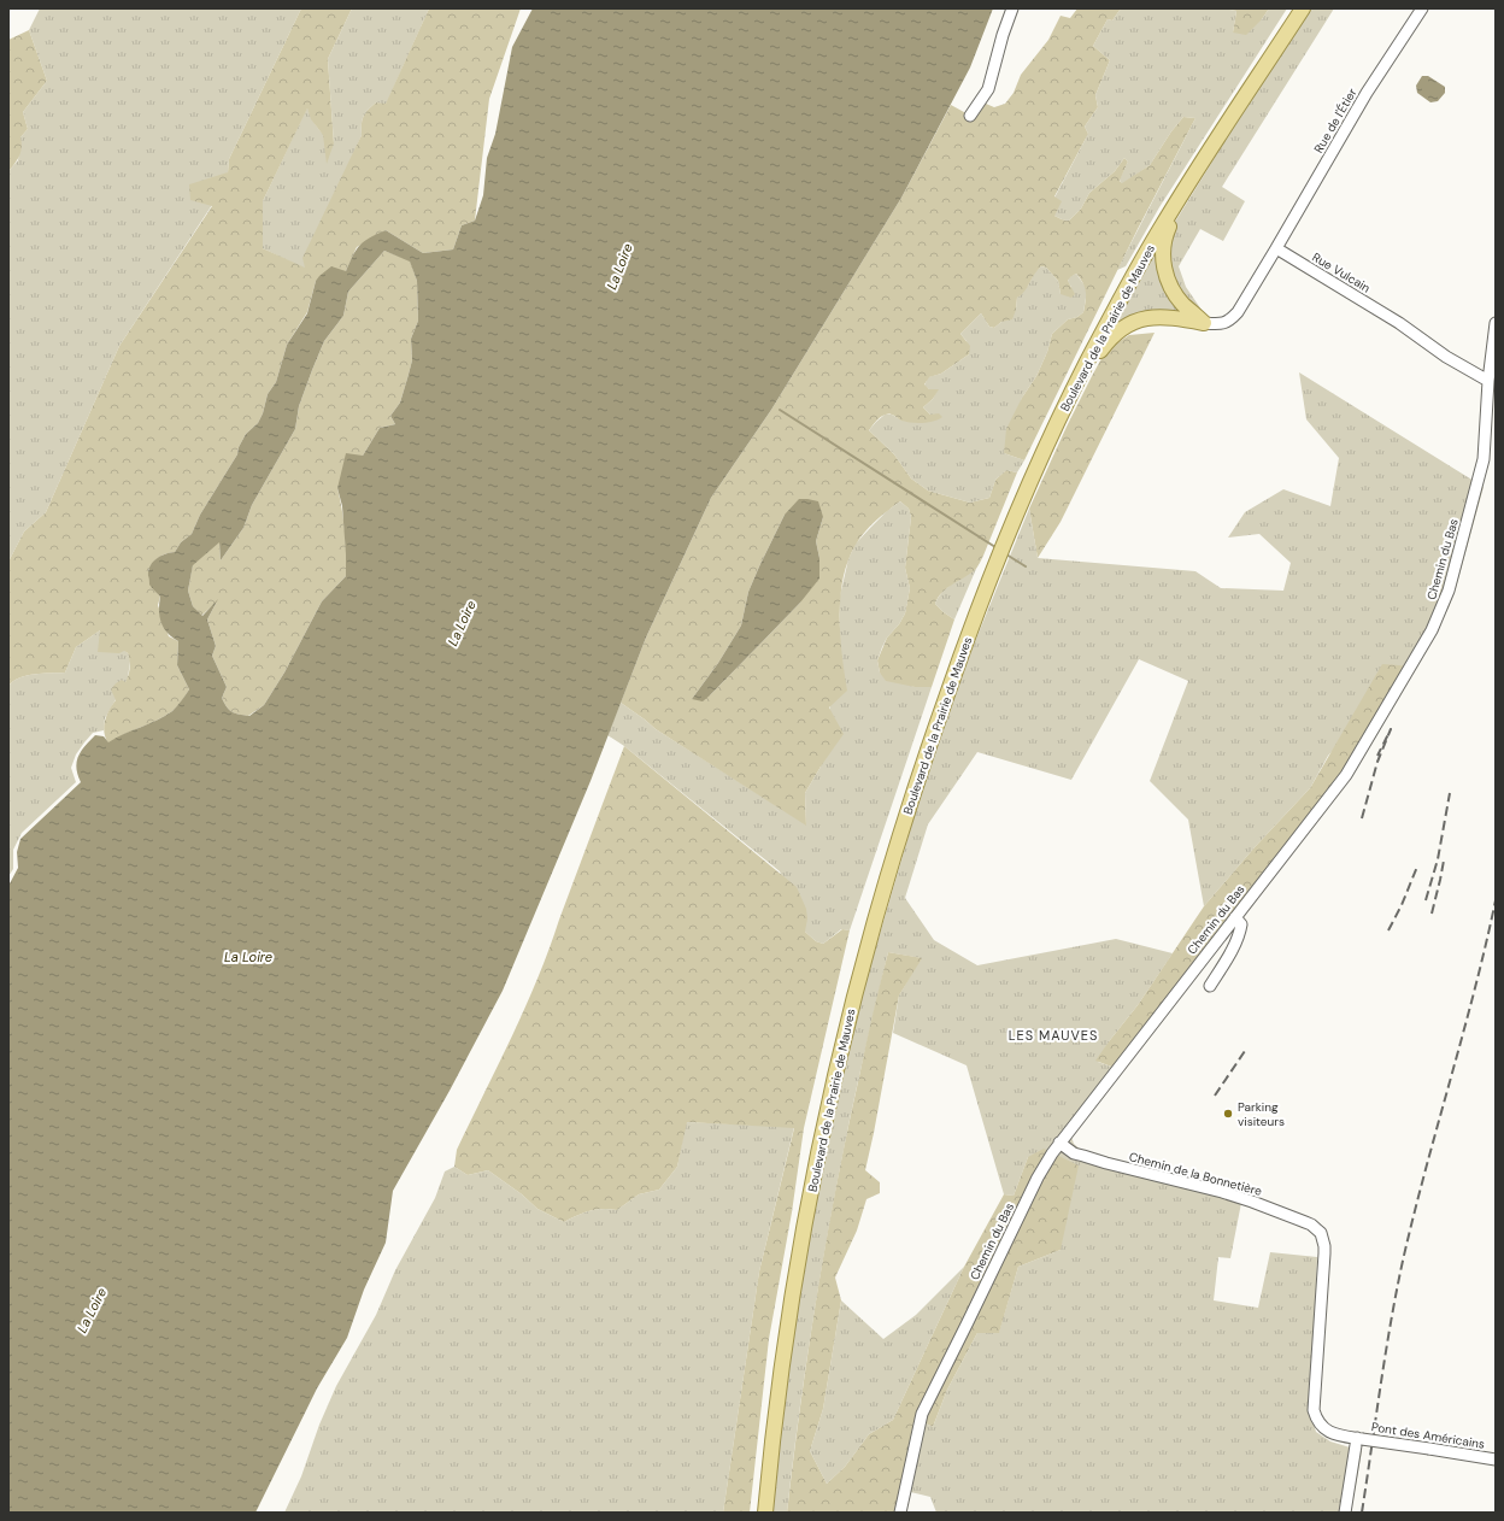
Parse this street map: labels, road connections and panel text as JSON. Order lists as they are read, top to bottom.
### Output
{
  "streets": {
    "main road": ["Boulevard de la Prairie de Mauves"],
    "street": [
      "Rue de l'Étier",
      "Rue Vulcain",
      "Chemin du Bas",
      "Chemin de la Bonnetière",
      "Pont des Américains"
    ]
  },
  "crossings": [
    ["Rue de l'Étier", "Rue Vulcain"],
    ["Rue Vulcain", "Chemin du Bas"],
    ["Chemin du Bas", "Chemin de la Bonnetière"],
    ["Chemin de la Bonnetière", "Pont des Américains"]
  ],
  "districts": ["LES MAUVES"],
  "water": ["La Loire"],
  "places": ["Parking visiteurs"]
}
